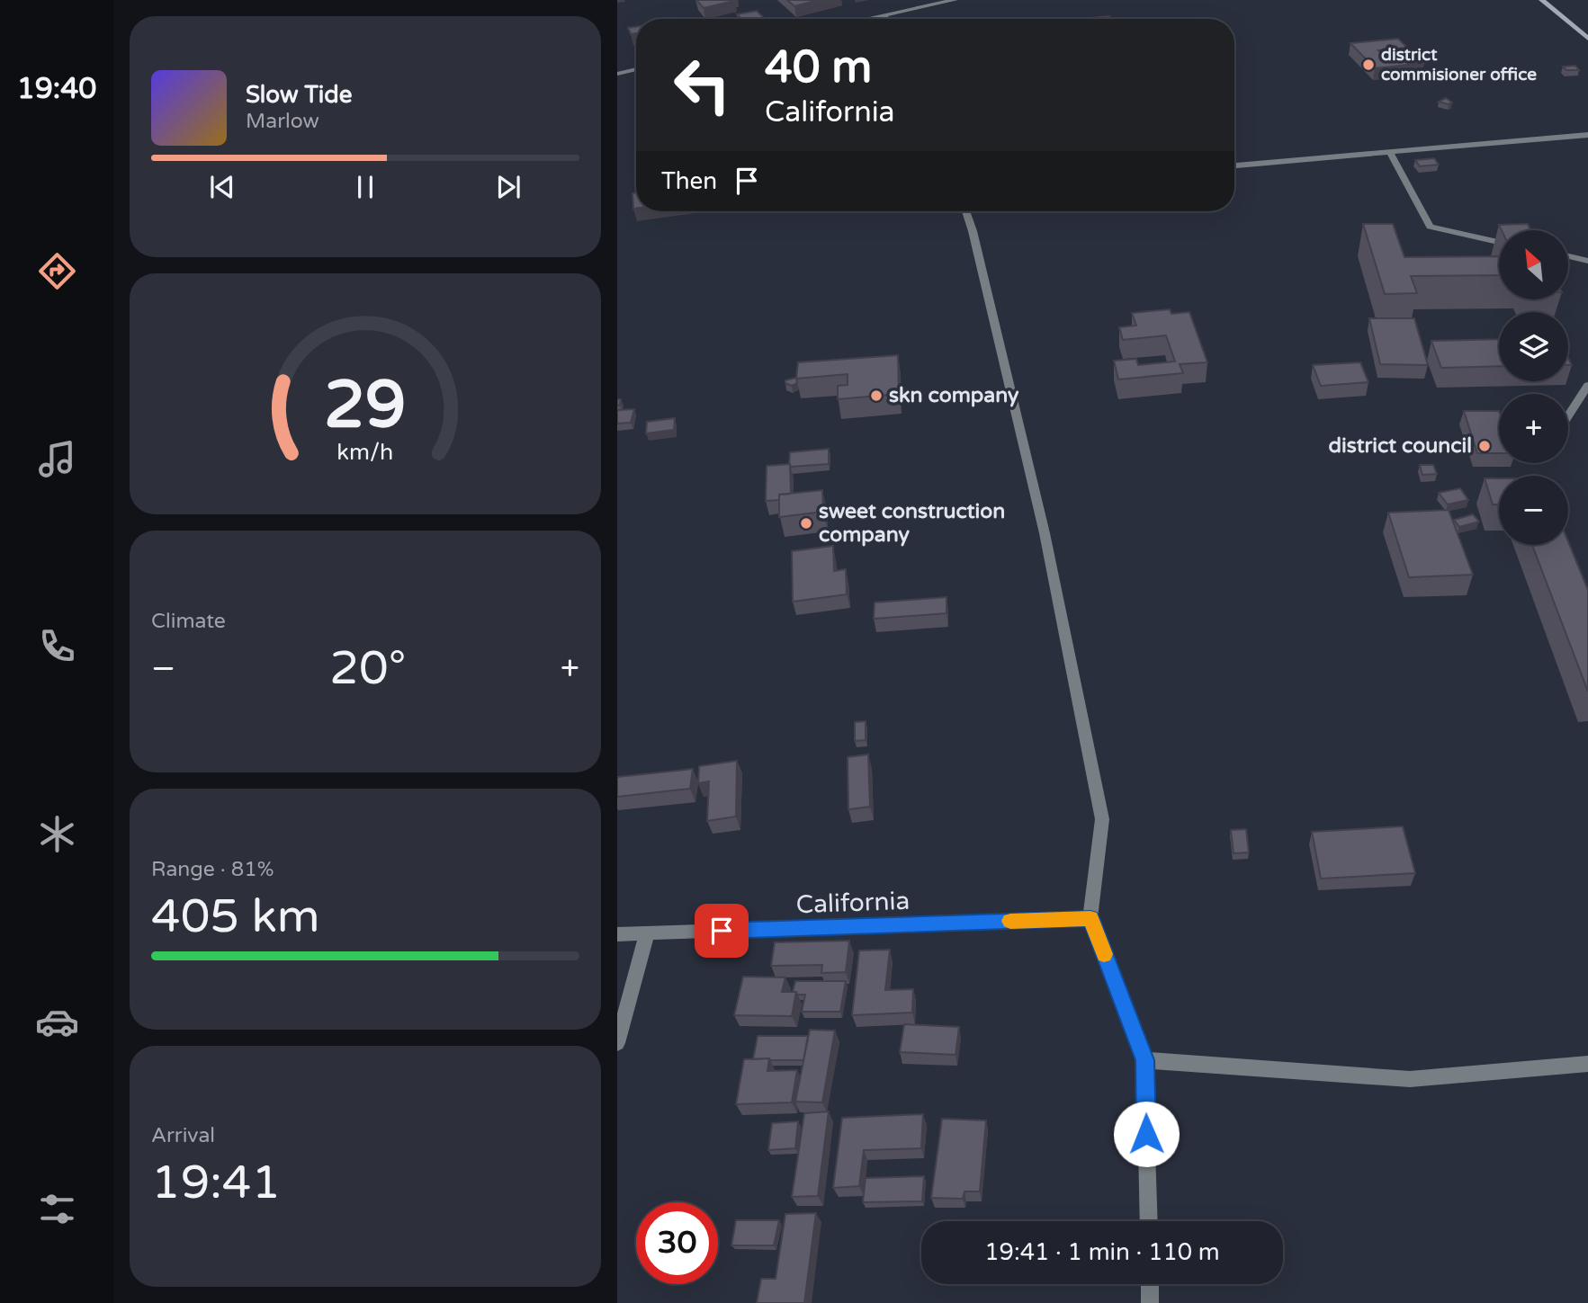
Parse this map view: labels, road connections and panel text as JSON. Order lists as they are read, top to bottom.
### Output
{
  "streets": {
    "street": ["California"]
  },
  "places": [
    "district commisioner office",
    "skn company",
    "district council",
    "sweet construction company"
  ],
  "north": "top left",
  "page": {
    "tabs": "19:40",
    "turn": ["40 m", "California"],
    "song": ["Slow Tide", "Marlow"],
    "then": "Then",
    "map_buttons": ["+", "−"],
    "tile": [
      "Climate",
      ["Range · 81%", "405 km"],
      ["Arrival", "19:41"]
    ],
    "heat": ["−", "20°", "+"],
    "limit": "30",
    "trip": "19:41 · 1 min · 110 m",
    "gauge": ["29", "km/h"]
  }
}
